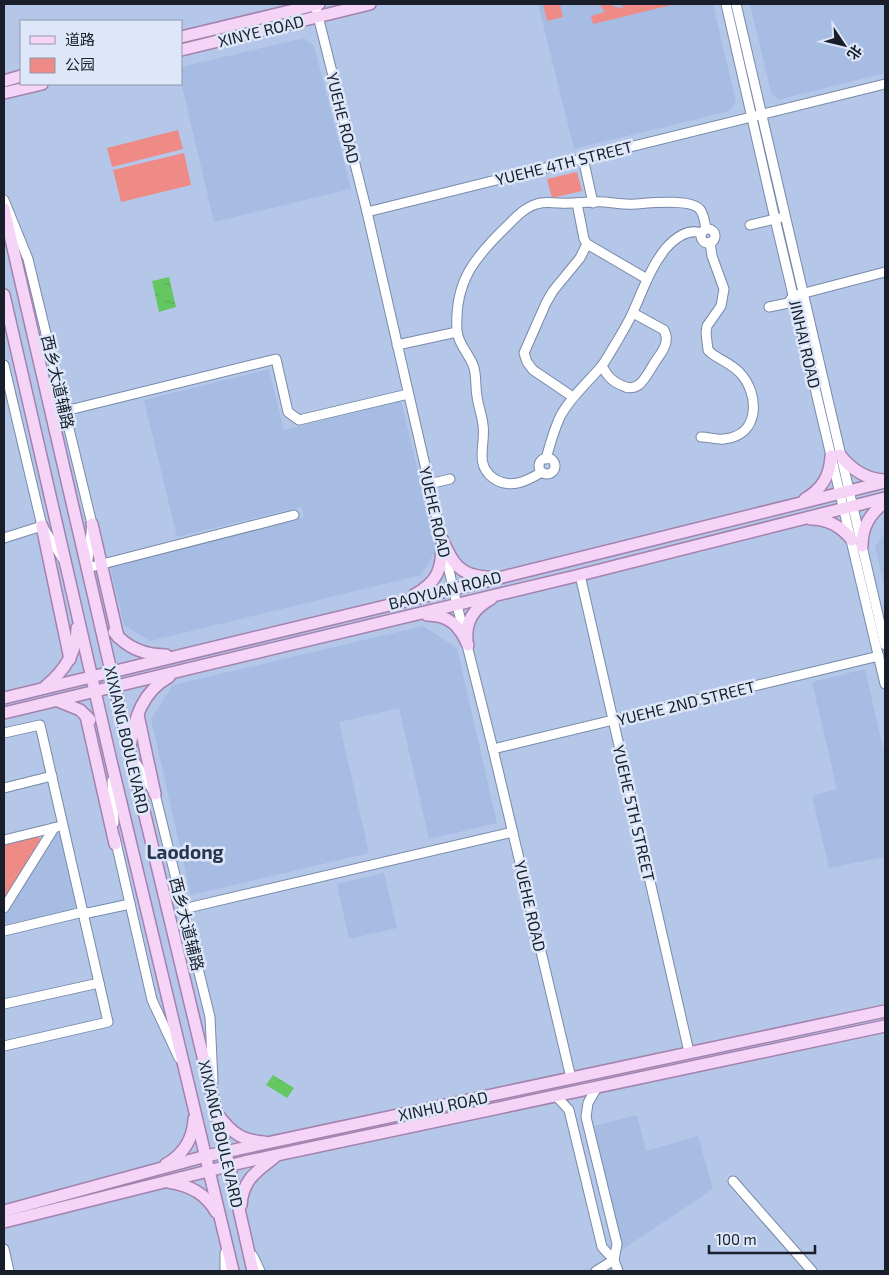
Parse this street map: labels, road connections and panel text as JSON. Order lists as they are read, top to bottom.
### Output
{
  "streets": {
    "main road": [
      "XINYE ROAD",
      "BAOYUAN ROAD",
      "XIXIANG BOULEVARD",
      "XINHU ROAD"
    ],
    "street": [
      "YUEHE ROAD",
      "YUEHE 4TH STREET",
      "JINHAI ROAD",
      "西乡大道辅路",
      "YUEHE 2ND STREET",
      "YUEHE 5TH STREET"
    ]
  },
  "crossings": [
    ["XINYE ROAD", "YUEHE ROAD"],
    ["YUEHE ROAD", "YUEHE 4TH STREET"],
    ["YUEHE ROAD", "BAOYUAN ROAD"],
    ["YUEHE ROAD", "YUEHE 2ND STREET"],
    ["YUEHE ROAD", "XINHU ROAD"],
    ["YUEHE 4TH STREET", "JINHAI ROAD"],
    ["JINHAI ROAD", "BAOYUAN ROAD"],
    ["JINHAI ROAD", "YUEHE 2ND STREET"],
    ["西乡大道辅路", "XIXIANG BOULEVARD"],
    ["BAOYUAN ROAD", "XIXIANG BOULEVARD"],
    ["BAOYUAN ROAD", "YUEHE 5TH STREET"],
    ["YUEHE 2ND STREET", "YUEHE 5TH STREET"],
    ["XIXIANG BOULEVARD", "XINHU ROAD"],
    ["YUEHE 5TH STREET", "XINHU ROAD"]
  ],
  "districts": ["Laodong"],
  "legend": ["道路", "公园"],
  "scale_bar": "100 m",
  "north": "bottom right"
}
